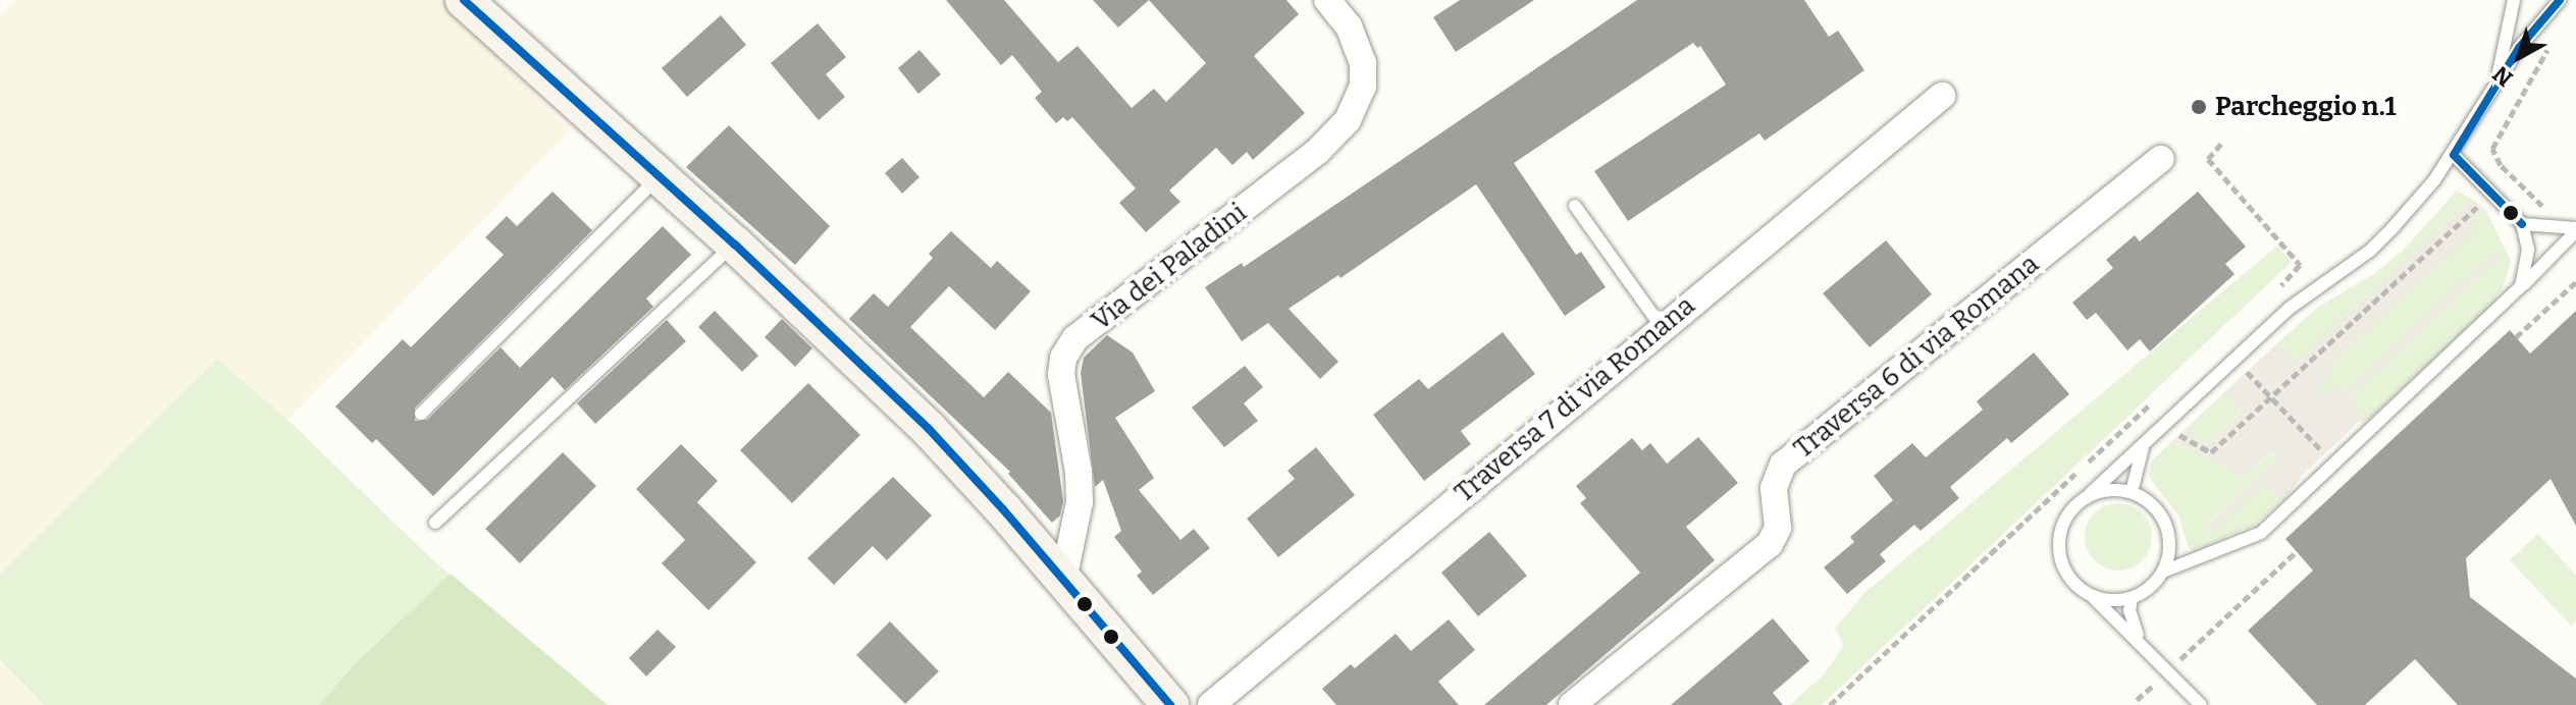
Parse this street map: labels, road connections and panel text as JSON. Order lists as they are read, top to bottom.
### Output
{
  "streets": {
    "street": ["Via dei Paladini", "Traversa 6 di via Romana", "Traversa 7 di via Romana"]
  },
  "places": ["Parcheggio n.1"],
  "lines": ["transit line 6"],
  "north": "bottom left"
}
